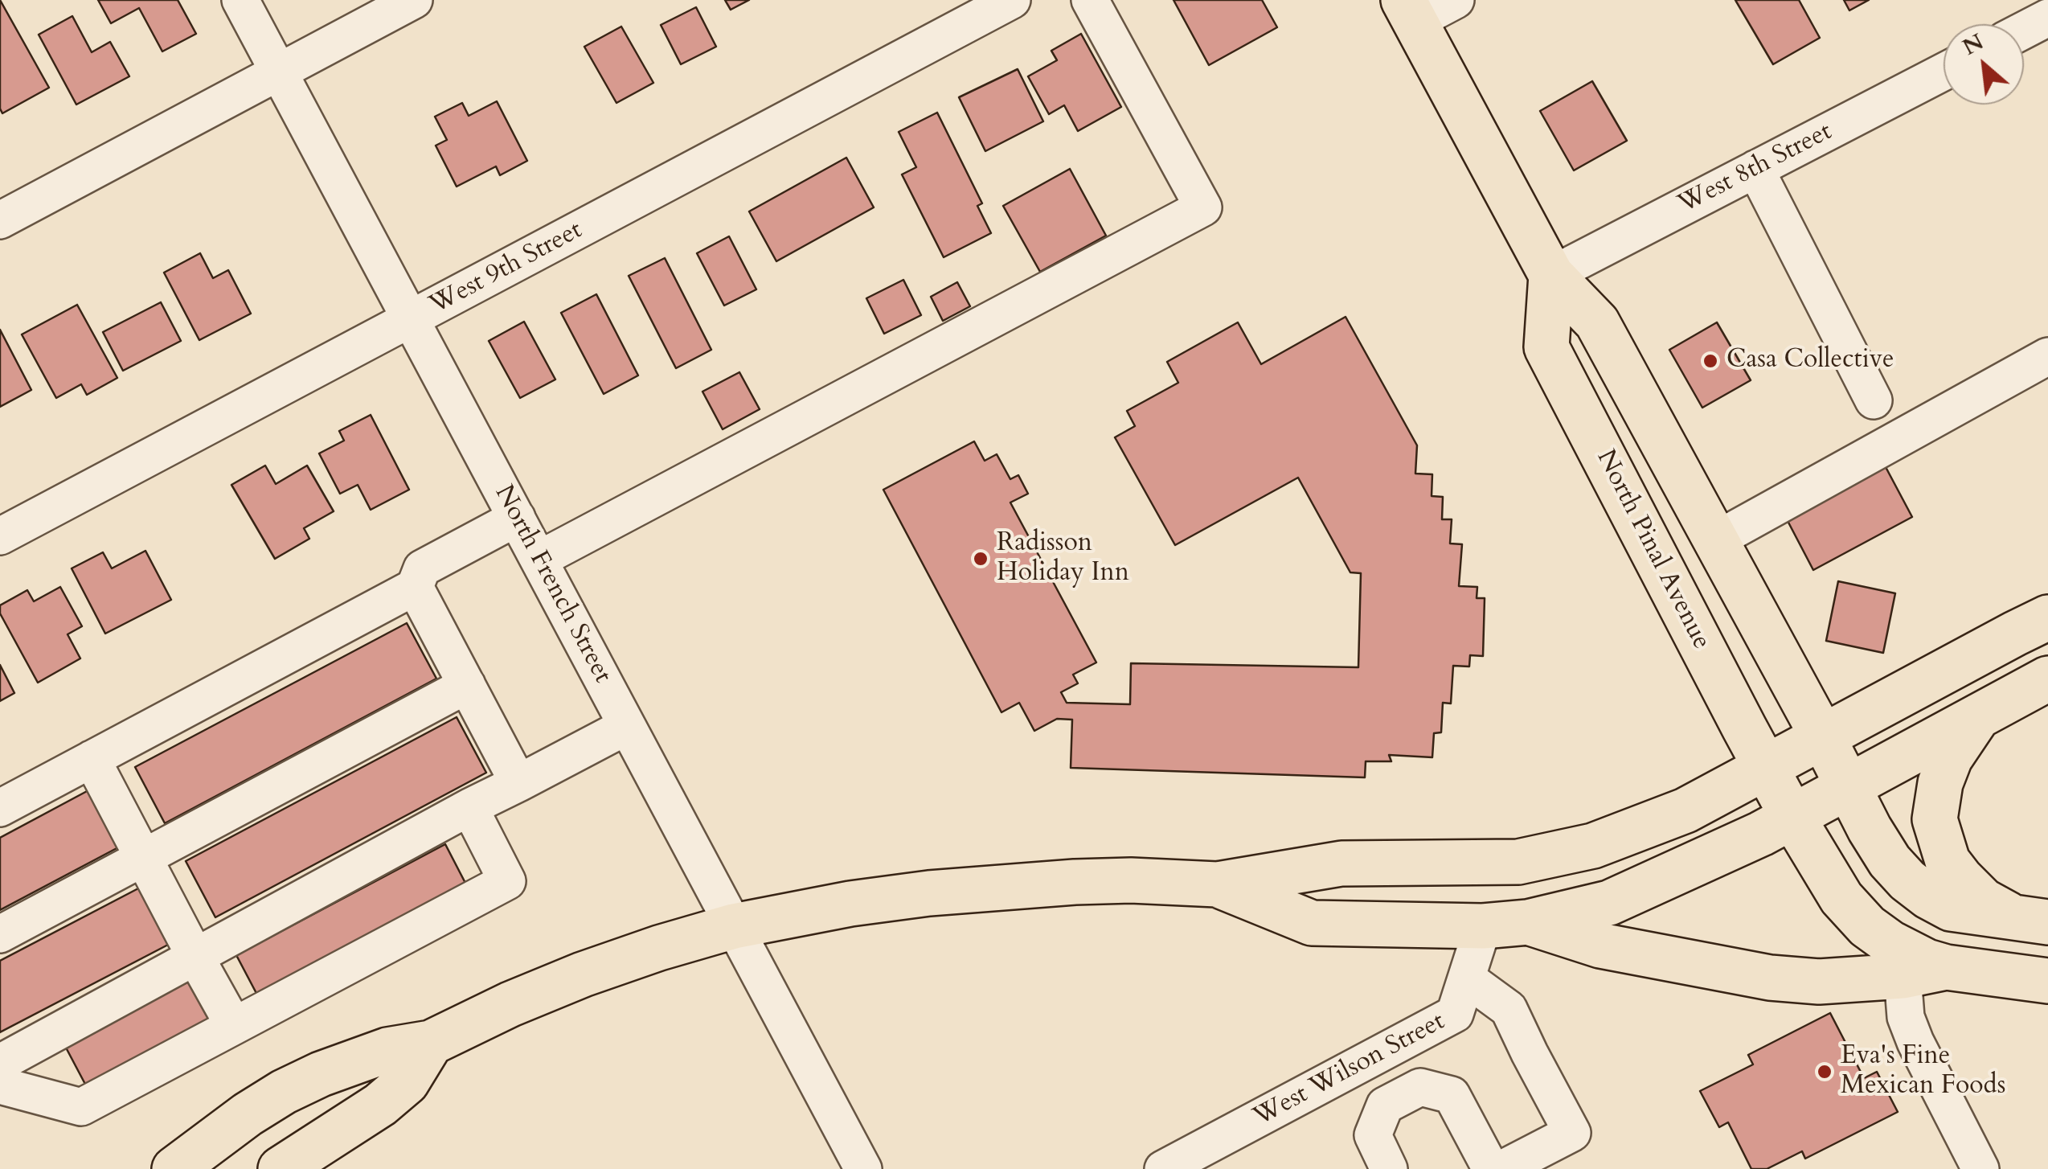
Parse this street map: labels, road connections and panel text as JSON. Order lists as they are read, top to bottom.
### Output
{
  "streets": {
    "main road": ["North Pinal Avenue"],
    "street": [
      "West 8th Street",
      "West 9th Street",
      "North French Street",
      "West Wilson Street"
    ]
  },
  "crossings": [
    ["West 8th Street", "North Pinal Avenue"],
    ["West 9th Street", "North French Street"]
  ],
  "places": ["Casa Collective", "Radisson Holiday Inn", "Eva's Fine Mexican Foods"],
  "north": "top left"
}
